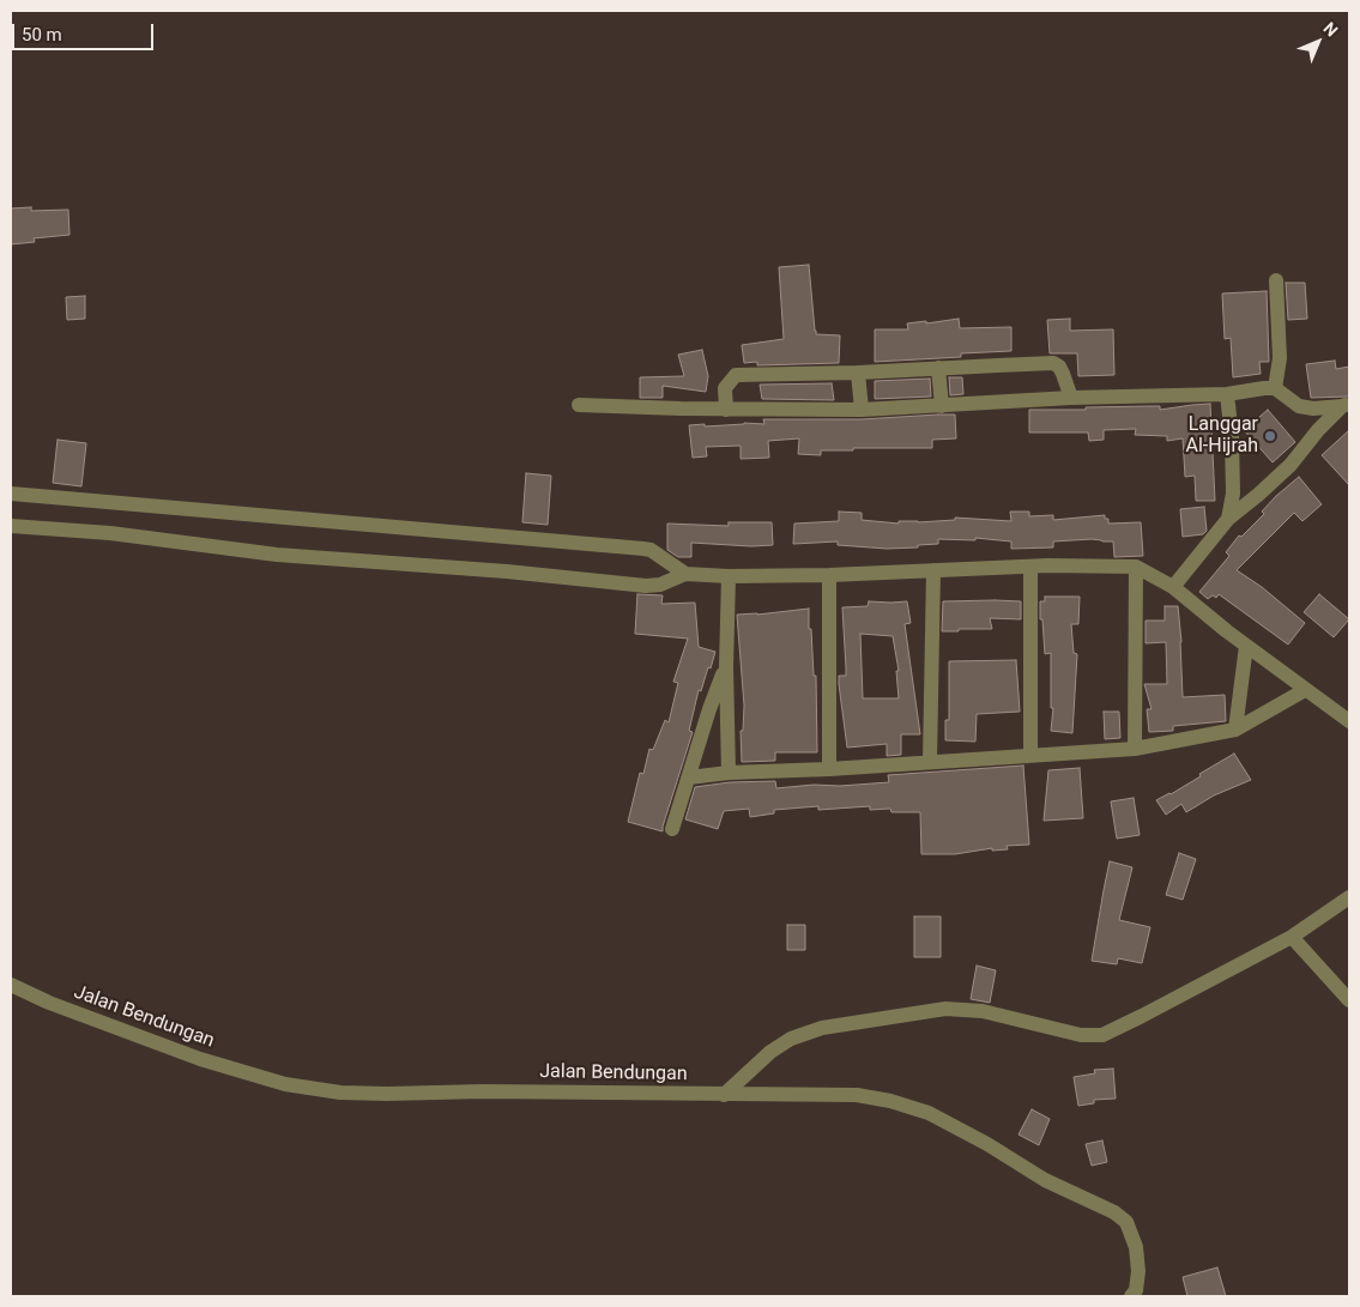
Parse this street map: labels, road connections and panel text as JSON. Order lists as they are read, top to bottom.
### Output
{
  "streets": {
    "street": ["Jalan Bendungan"]
  },
  "places": ["Langgar Al-Hijrah"],
  "scale_bar": "50 m",
  "north": "top right"
}
